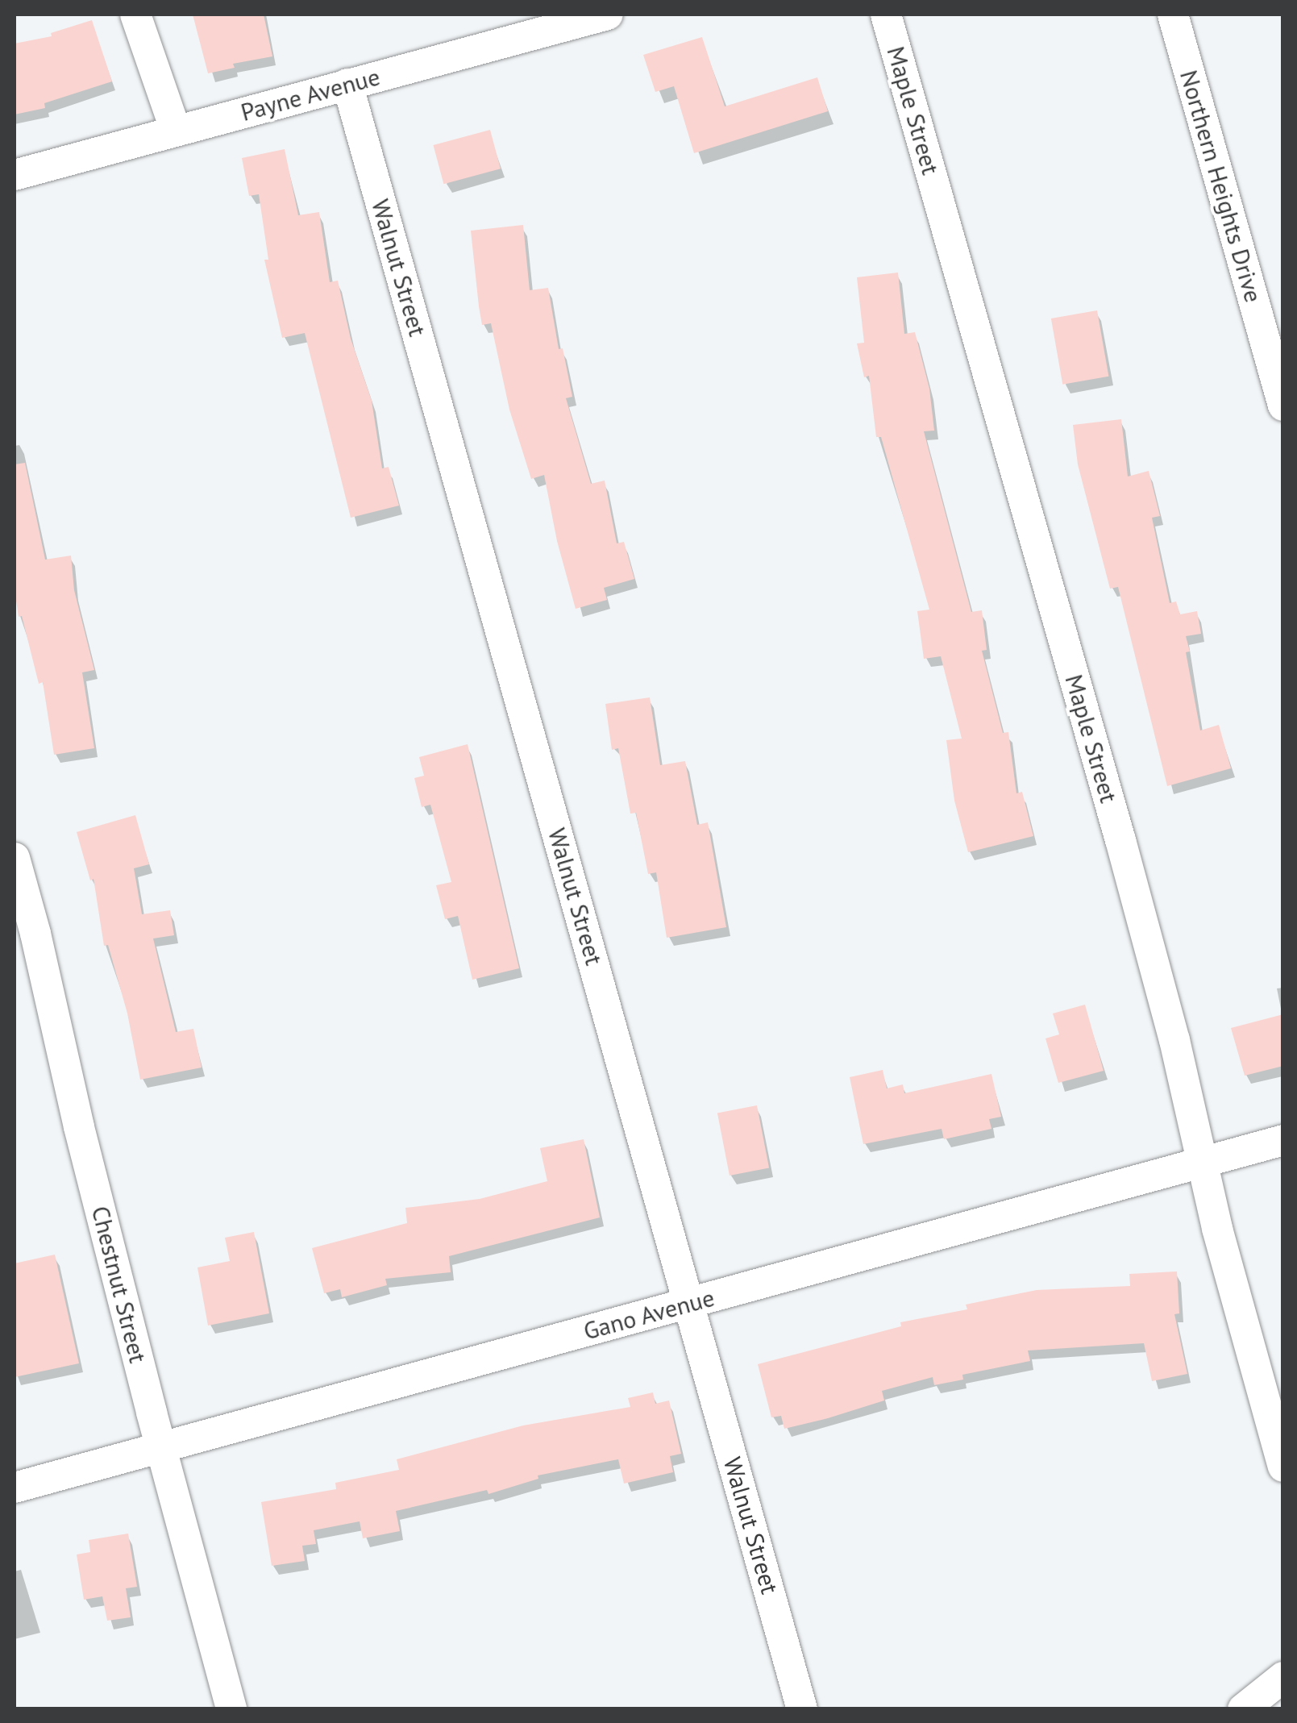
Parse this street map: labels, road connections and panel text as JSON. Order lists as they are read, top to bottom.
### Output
{
  "streets": {
    "street": [
      "Payne Avenue",
      "Maple Street",
      "Northern Heights Drive",
      "Walnut Street",
      "Chestnut Street",
      "Gano Avenue"
    ]
  },
  "crossings": [
    ["Payne Avenue", "Walnut Street"],
    ["Maple Street", "Gano Avenue"],
    ["Walnut Street", "Gano Avenue"],
    ["Chestnut Street", "Gano Avenue"]
  ]
}
